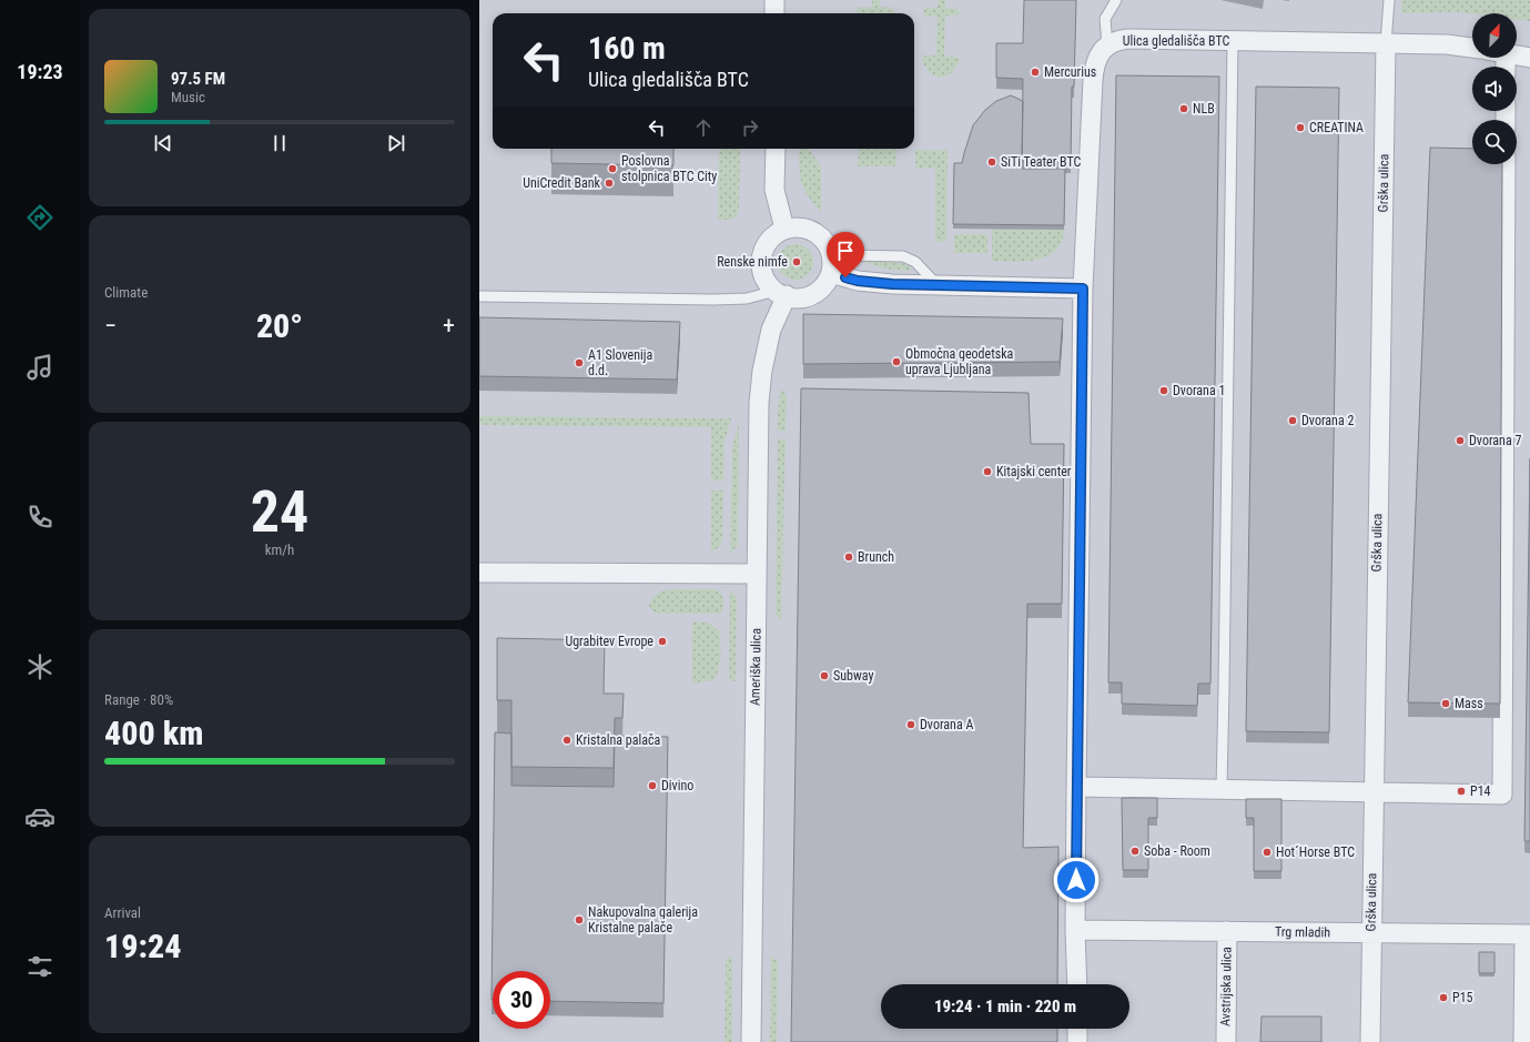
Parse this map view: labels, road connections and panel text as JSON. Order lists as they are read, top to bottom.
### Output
{
  "streets": {
    "street": [
      "Ulica gledališča BTC",
      "Grška ulica",
      "Ameriška ulica",
      "Trg mladih",
      "Avstrijska ulica"
    ]
  },
  "crossings": [
    ["Ulica gledališča BTC", "Grška ulica"],
    ["Ulica gledališča BTC", "Trg mladih"],
    ["Grška ulica", "Trg mladih"],
    ["Trg mladih", "Avstrijska ulica"]
  ],
  "places": [
    "Mercurius",
    "NLB",
    "CREATINA",
    "SiTi Teater BTC",
    "Poslovna stolpnica BTC City",
    "UniCredit Bank",
    "Renske nimfe",
    "Območna geodetska uprava Ljubljana",
    "A1 Slovenija d.d.",
    "Dvorana 1",
    "Dvorana 2",
    "Dvorana 7",
    "Kitajski center",
    "Brunch",
    "Ugrabitev Evrope",
    "Subway",
    "Mass",
    "Dvorana A",
    "Kristalna palača",
    "Divino",
    "P14",
    "Soba - Room",
    "Hot´Horse BTC",
    "Nakupovalna galerija Kristalne palače",
    "P15"
  ],
  "north": "top right",
  "page": {
    "tabs": "19:23",
    "turn": ["160 m", "Ulica gledališča BTC"],
    "song": ["97.5 FM", "Music"],
    "tile": [
      "Climate",
      ["24", "km/h"],
      ["Range · 80%", "400 km"],
      ["Arrival", "19:24"]
    ],
    "heat": ["−", "20°", "+"],
    "limit": "30",
    "trip": "19:24 · 1 min · 220 m"
  }
}
